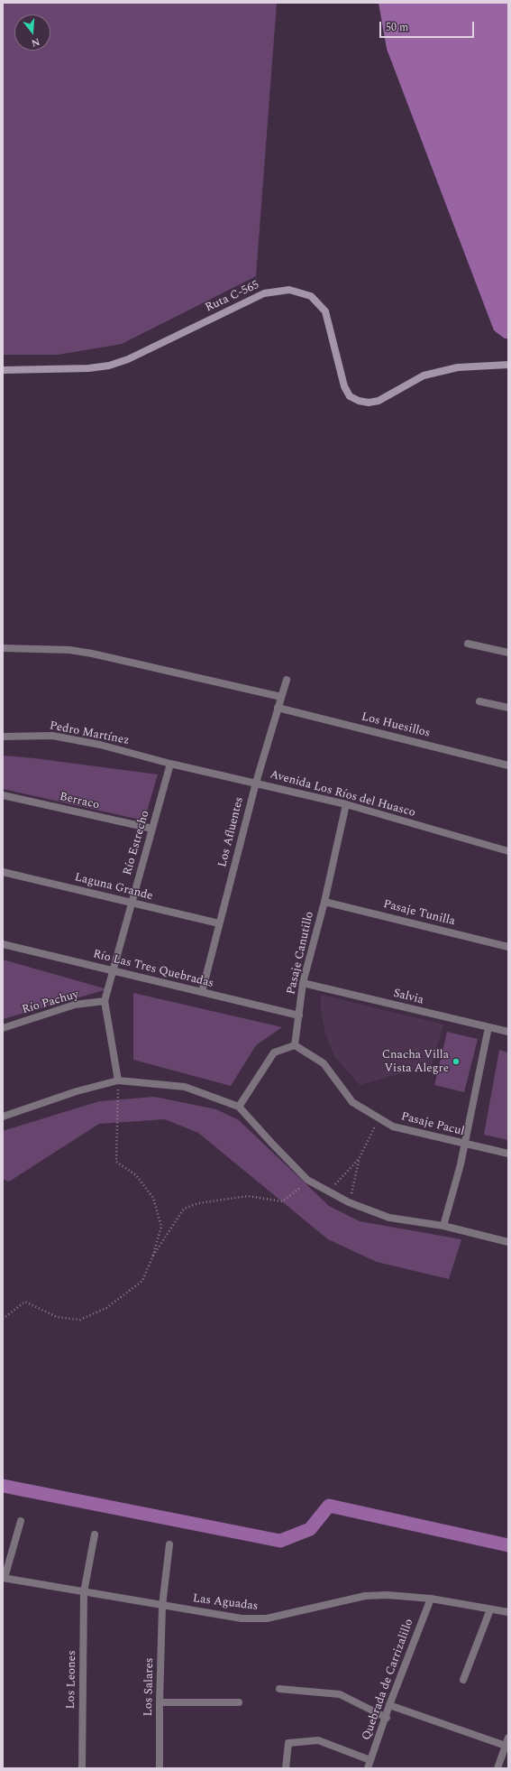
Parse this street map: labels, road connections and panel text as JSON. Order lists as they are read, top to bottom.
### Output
{
  "streets": {
    "main road": ["Ruta C-565"],
    "street": [
      "Los Huesillos",
      "Pedro Martínez",
      "Avenida Los Ríos del Huasco",
      "Berraco",
      "Los Afluentes",
      "Río Estrecho",
      "Laguna Grande",
      "Pasaje Tunilla",
      "Pasaje Canutillo",
      "Río Las Tres Quebradas",
      "Salvia",
      "Río Pachuy",
      "Pasaje Pacul",
      "Las Aguadas",
      "Los Leones",
      "Quebrada de Carrizalillo",
      "Los Salares"
    ]
  },
  "crossings": [
    ["Los Huesillos", "Los Afluentes"],
    ["Pedro Martínez", "Avenida Los Ríos del Huasco"],
    ["Pedro Martínez", "Río Estrecho"],
    ["Avenida Los Ríos del Huasco", "Los Afluentes"],
    ["Avenida Los Ríos del Huasco", "Río Estrecho"],
    ["Avenida Los Ríos del Huasco", "Pasaje Canutillo"],
    ["Berraco", "Río Estrecho"],
    ["Los Afluentes", "Laguna Grande"],
    ["Los Afluentes", "Río Las Tres Quebradas"],
    ["Río Estrecho", "Laguna Grande"],
    ["Río Estrecho", "Río Las Tres Quebradas"],
    ["Pasaje Tunilla", "Pasaje Canutillo"],
    ["Pasaje Canutillo", "Río Las Tres Quebradas"],
    ["Pasaje Canutillo", "Salvia"],
    ["Pasaje Canutillo", "Pasaje Pacul"],
    ["Las Aguadas", "Los Leones"],
    ["Las Aguadas", "Quebrada de Carrizalillo"],
    ["Las Aguadas", "Los Salares"]
  ],
  "places": ["Cnacha Villa Vista Alegre"],
  "scale_bar": "50 m",
  "north": "bottom"
}
